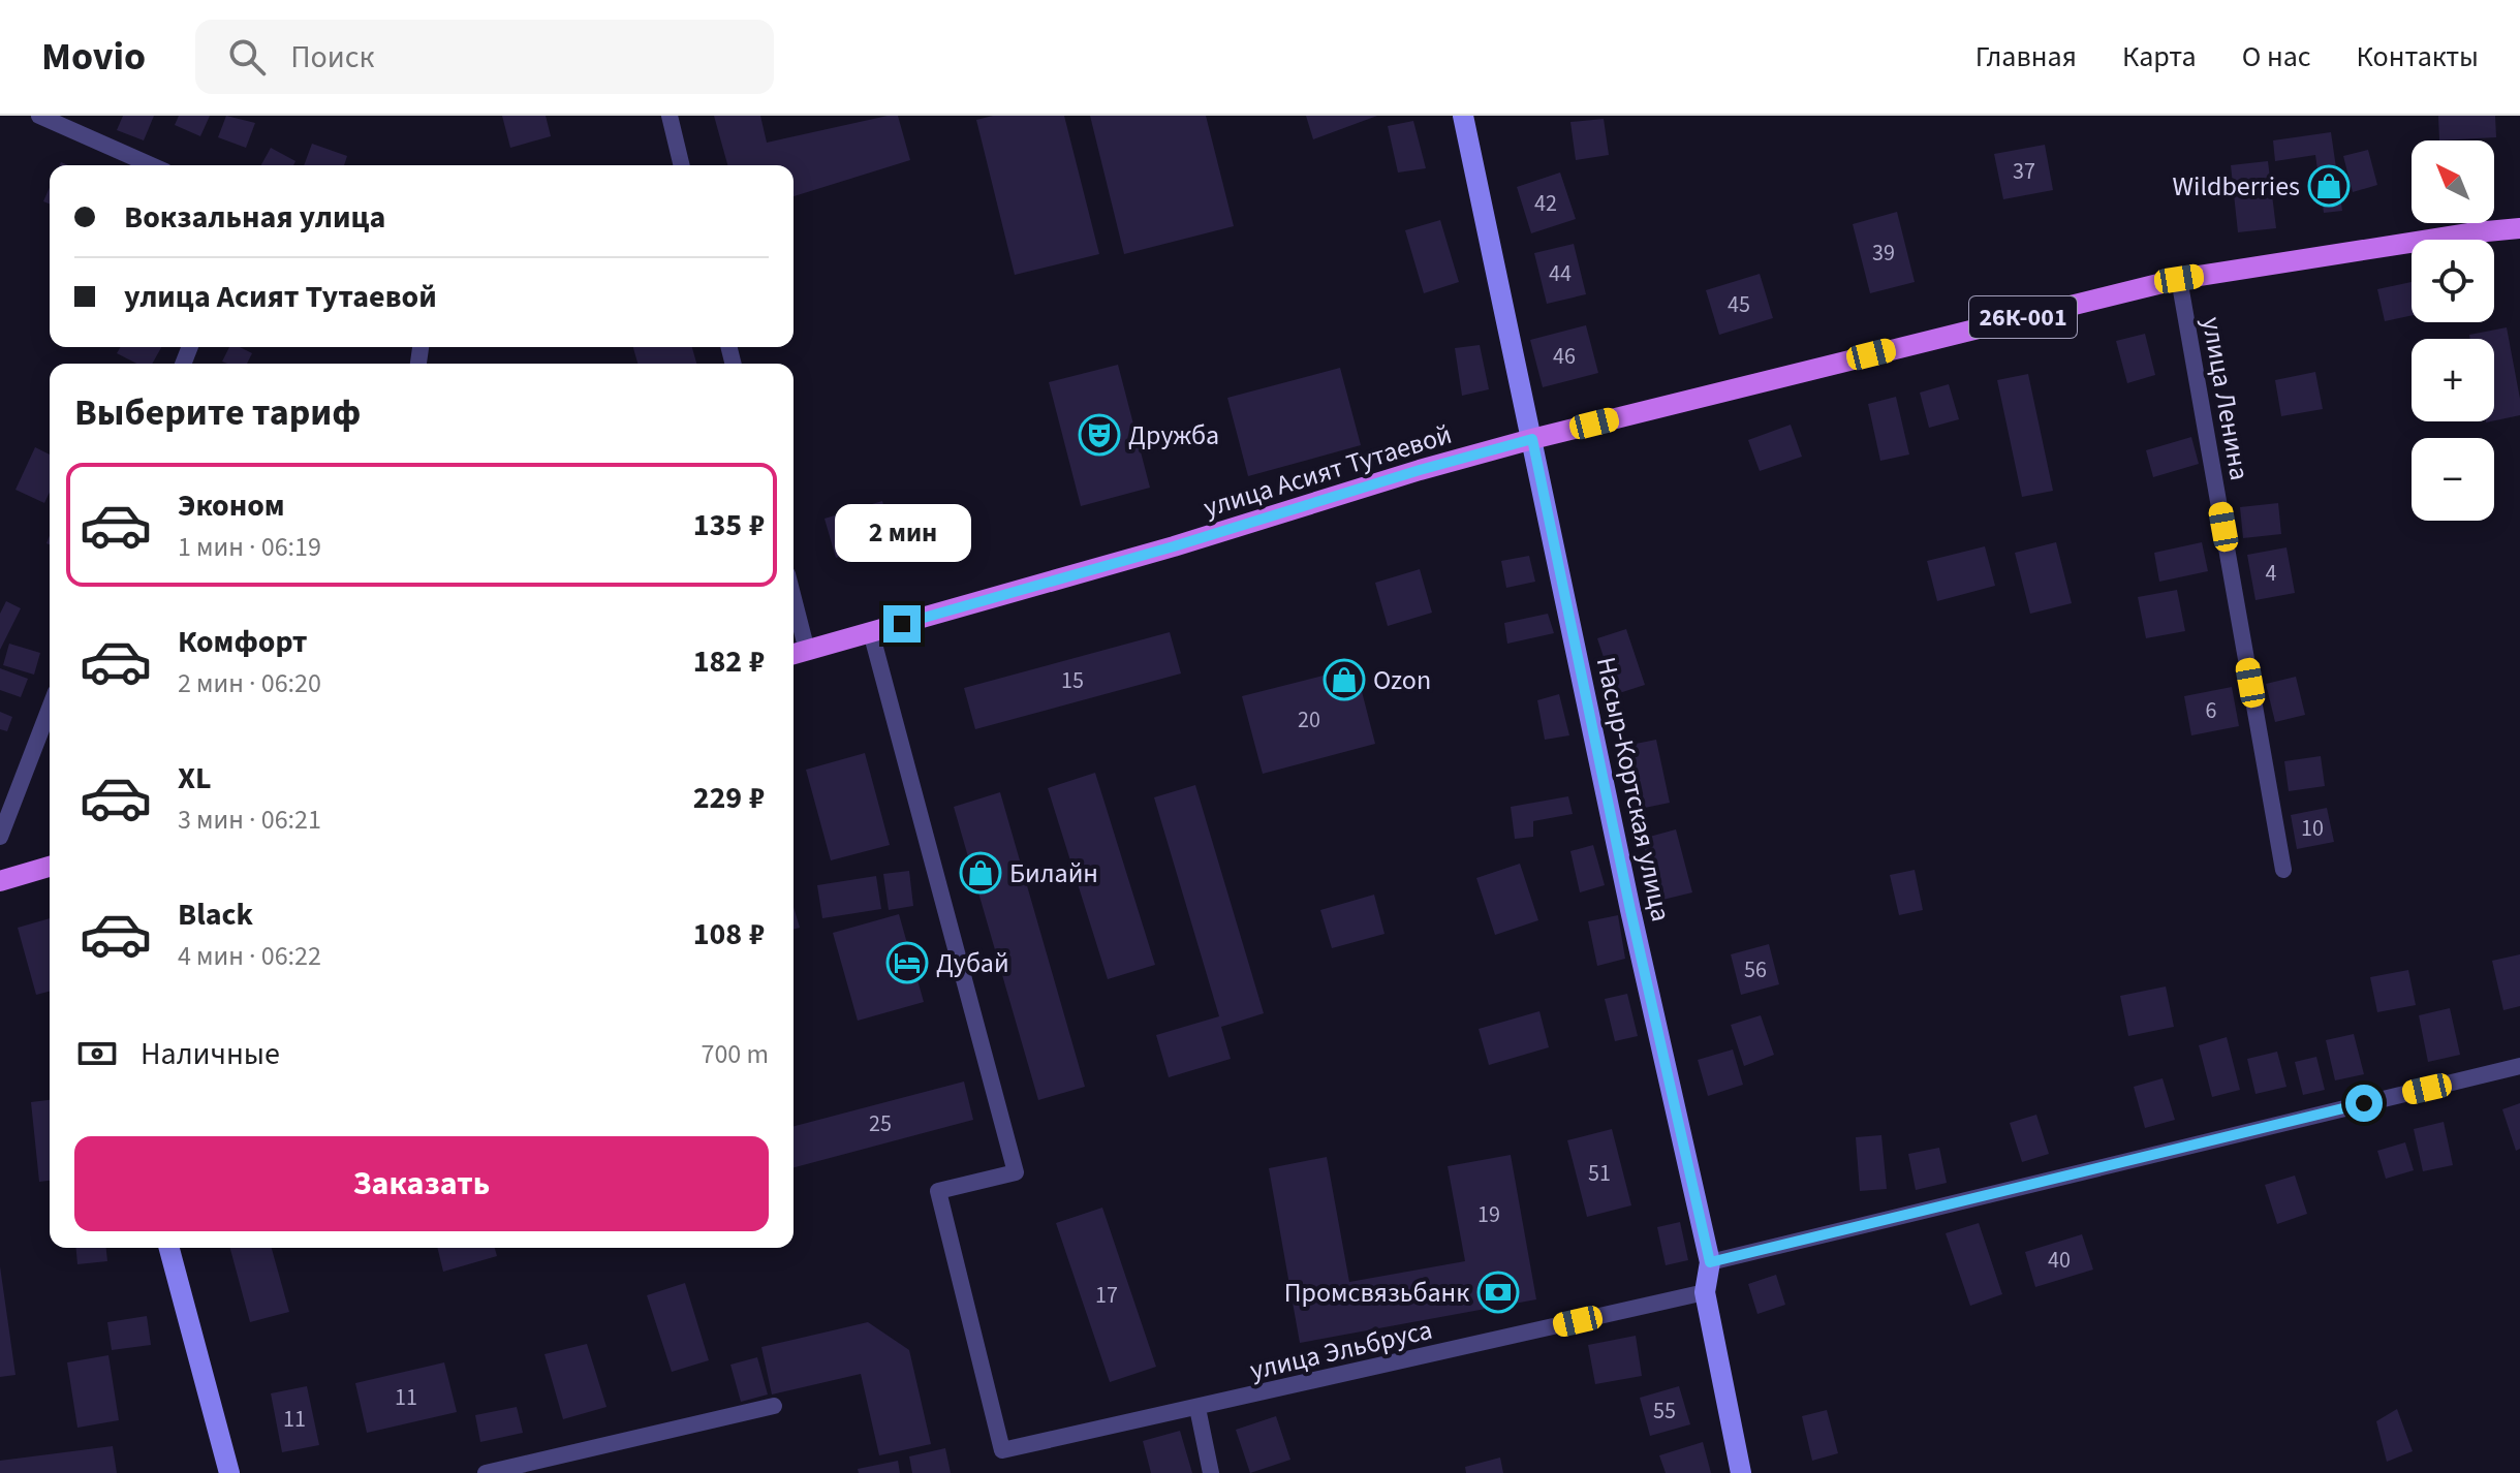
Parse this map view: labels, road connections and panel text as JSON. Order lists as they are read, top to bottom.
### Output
{
  "streets": {
    "main road": ["26К-001", "улица Асият Тутаевой"],
    "street": ["улица Ленина", "Насыр-Кортская улица", "улица Эльбруса"]
  },
  "crossings": [
    ["улица Ленина", "улица Асият Тутаевой"],
    ["улица Асият Тутаевой", "Насыр-Кортская улица"],
    ["улица Асият Тутаевой", "улица Эльбруса"],
    ["Насыр-Кортская улица", "улица Эльбруса"]
  ],
  "places": {
    "shop": ["Wildberries", "Ozon", "Билайн"],
    "theatre": ["Дружба"],
    "hotel": ["Дубай"],
    "bank": ["Промсвязьбанк"]
  },
  "house_numbers": [
    "37",
    "42",
    "39",
    "44",
    "45",
    "46",
    "4",
    "15",
    "6",
    "20",
    "10",
    "56",
    "25",
    "51",
    "19",
    "40",
    "17",
    "11",
    "55",
    "11"
  ],
  "north": "top left",
  "page": {
    "header": "Movio",
    "search": "Поиск",
    "nav": [
      "Главная",
      "Карта",
      "О нас",
      "Контакты"
    ],
    "map_buttons": ["+", "−"],
    "banner": ["Вокзальная улица", "улица Асият Тутаевой"],
    "heading": "Выберите тариф",
    "list": [
      {
        "name": "Эконом",
        "note": "1 мин · 06:19",
        "value": "135 ₽"
      },
      {
        "name": "Комфорт",
        "note": "2 мин · 06:20",
        "value": "182 ₽"
      },
      {
        "name": "XL",
        "note": "3 мин · 06:21",
        "value": "229 ₽"
      },
      {
        "name": "Black",
        "note": "4 мин · 06:22",
        "value": "108 ₽"
      }
    ],
    "bubble": "2 мин",
    "pay": ["Наличные", "700 m"],
    "buttons": "Заказать"
  }
}
